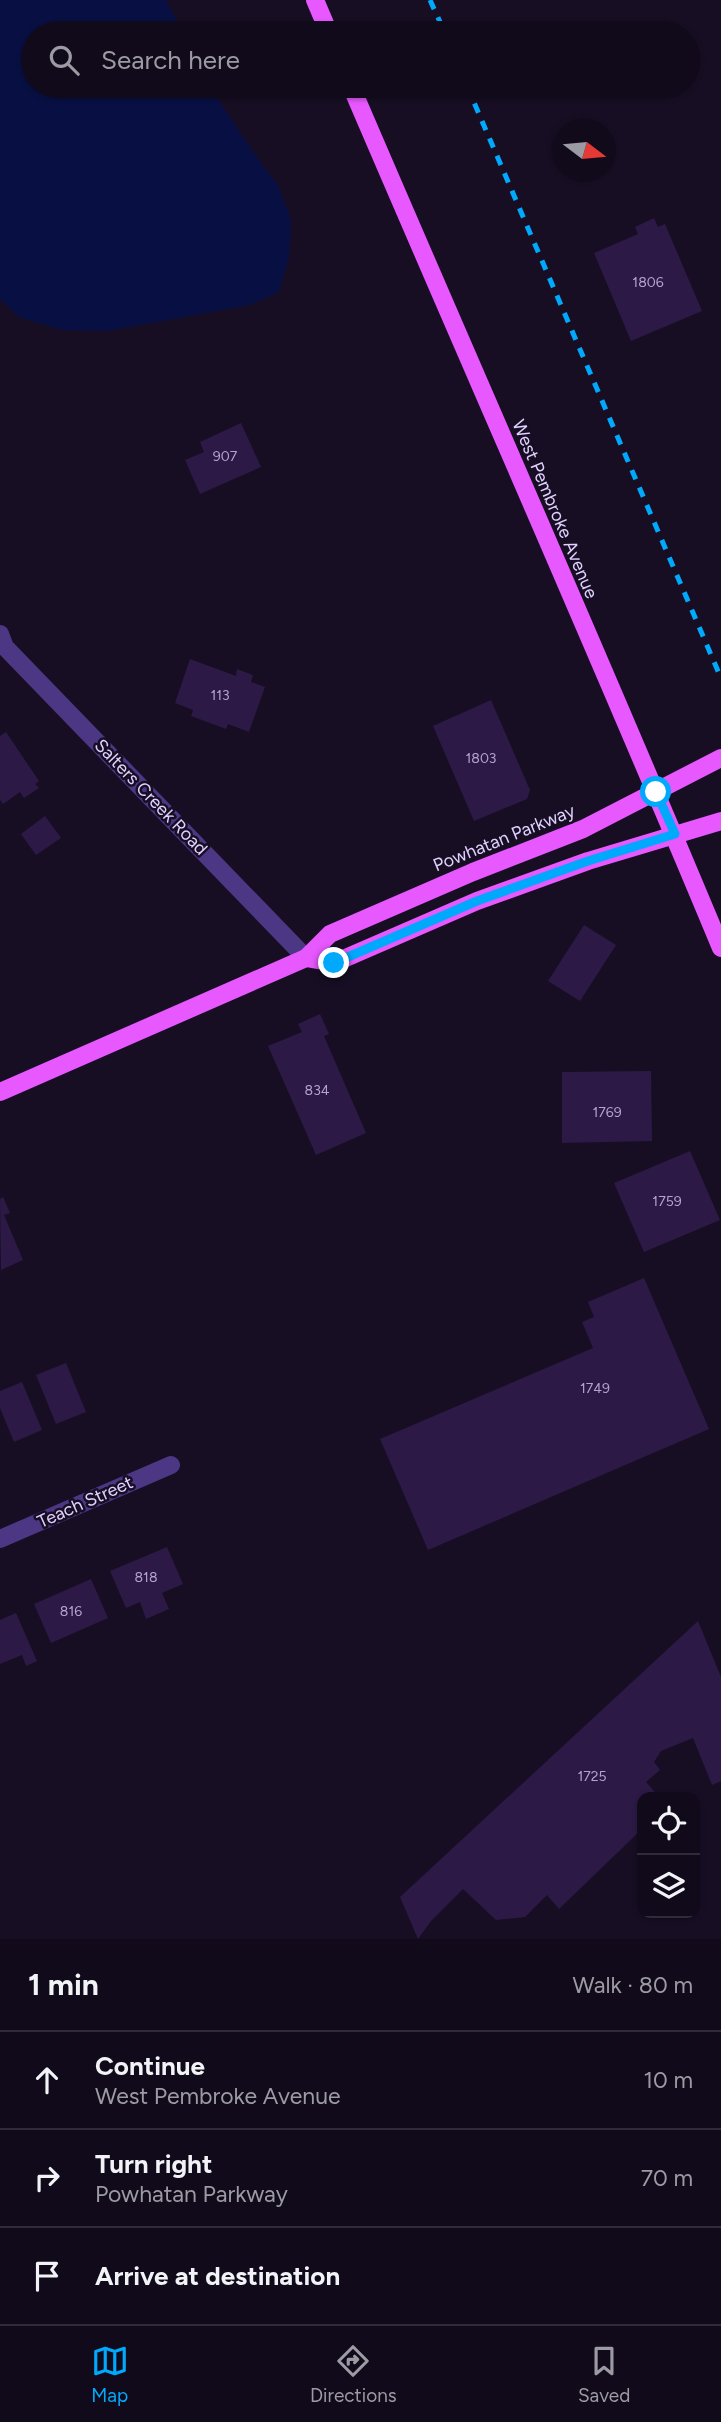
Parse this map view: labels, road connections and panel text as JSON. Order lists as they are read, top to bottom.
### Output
{
  "streets": {
    "main road": ["West Pembroke Avenue", "Powhatan Parkway"],
    "street": ["Salters Creek Road", "Teach Street"]
  },
  "crossings": [
    ["West Pembroke Avenue", "Powhatan Parkway"],
    ["Salters Creek Road", "Powhatan Parkway"]
  ],
  "house_numbers": [
    "1806",
    "907",
    "113",
    "1803",
    "834",
    "1769",
    "1759",
    "1749",
    "818",
    "816",
    "1725"
  ],
  "north": "right",
  "page": {
    "search": "Search here",
    "heading": ["1 min", "Walk · 80 m"],
    "list": [
      ["Continue", "West Pembroke Avenue", "10 m"],
      ["Turn right", "Powhatan Parkway", "70 m"],
      "Arrive at destination"
    ],
    "nav": ["Map", "Directions", "Saved"]
  }
}
